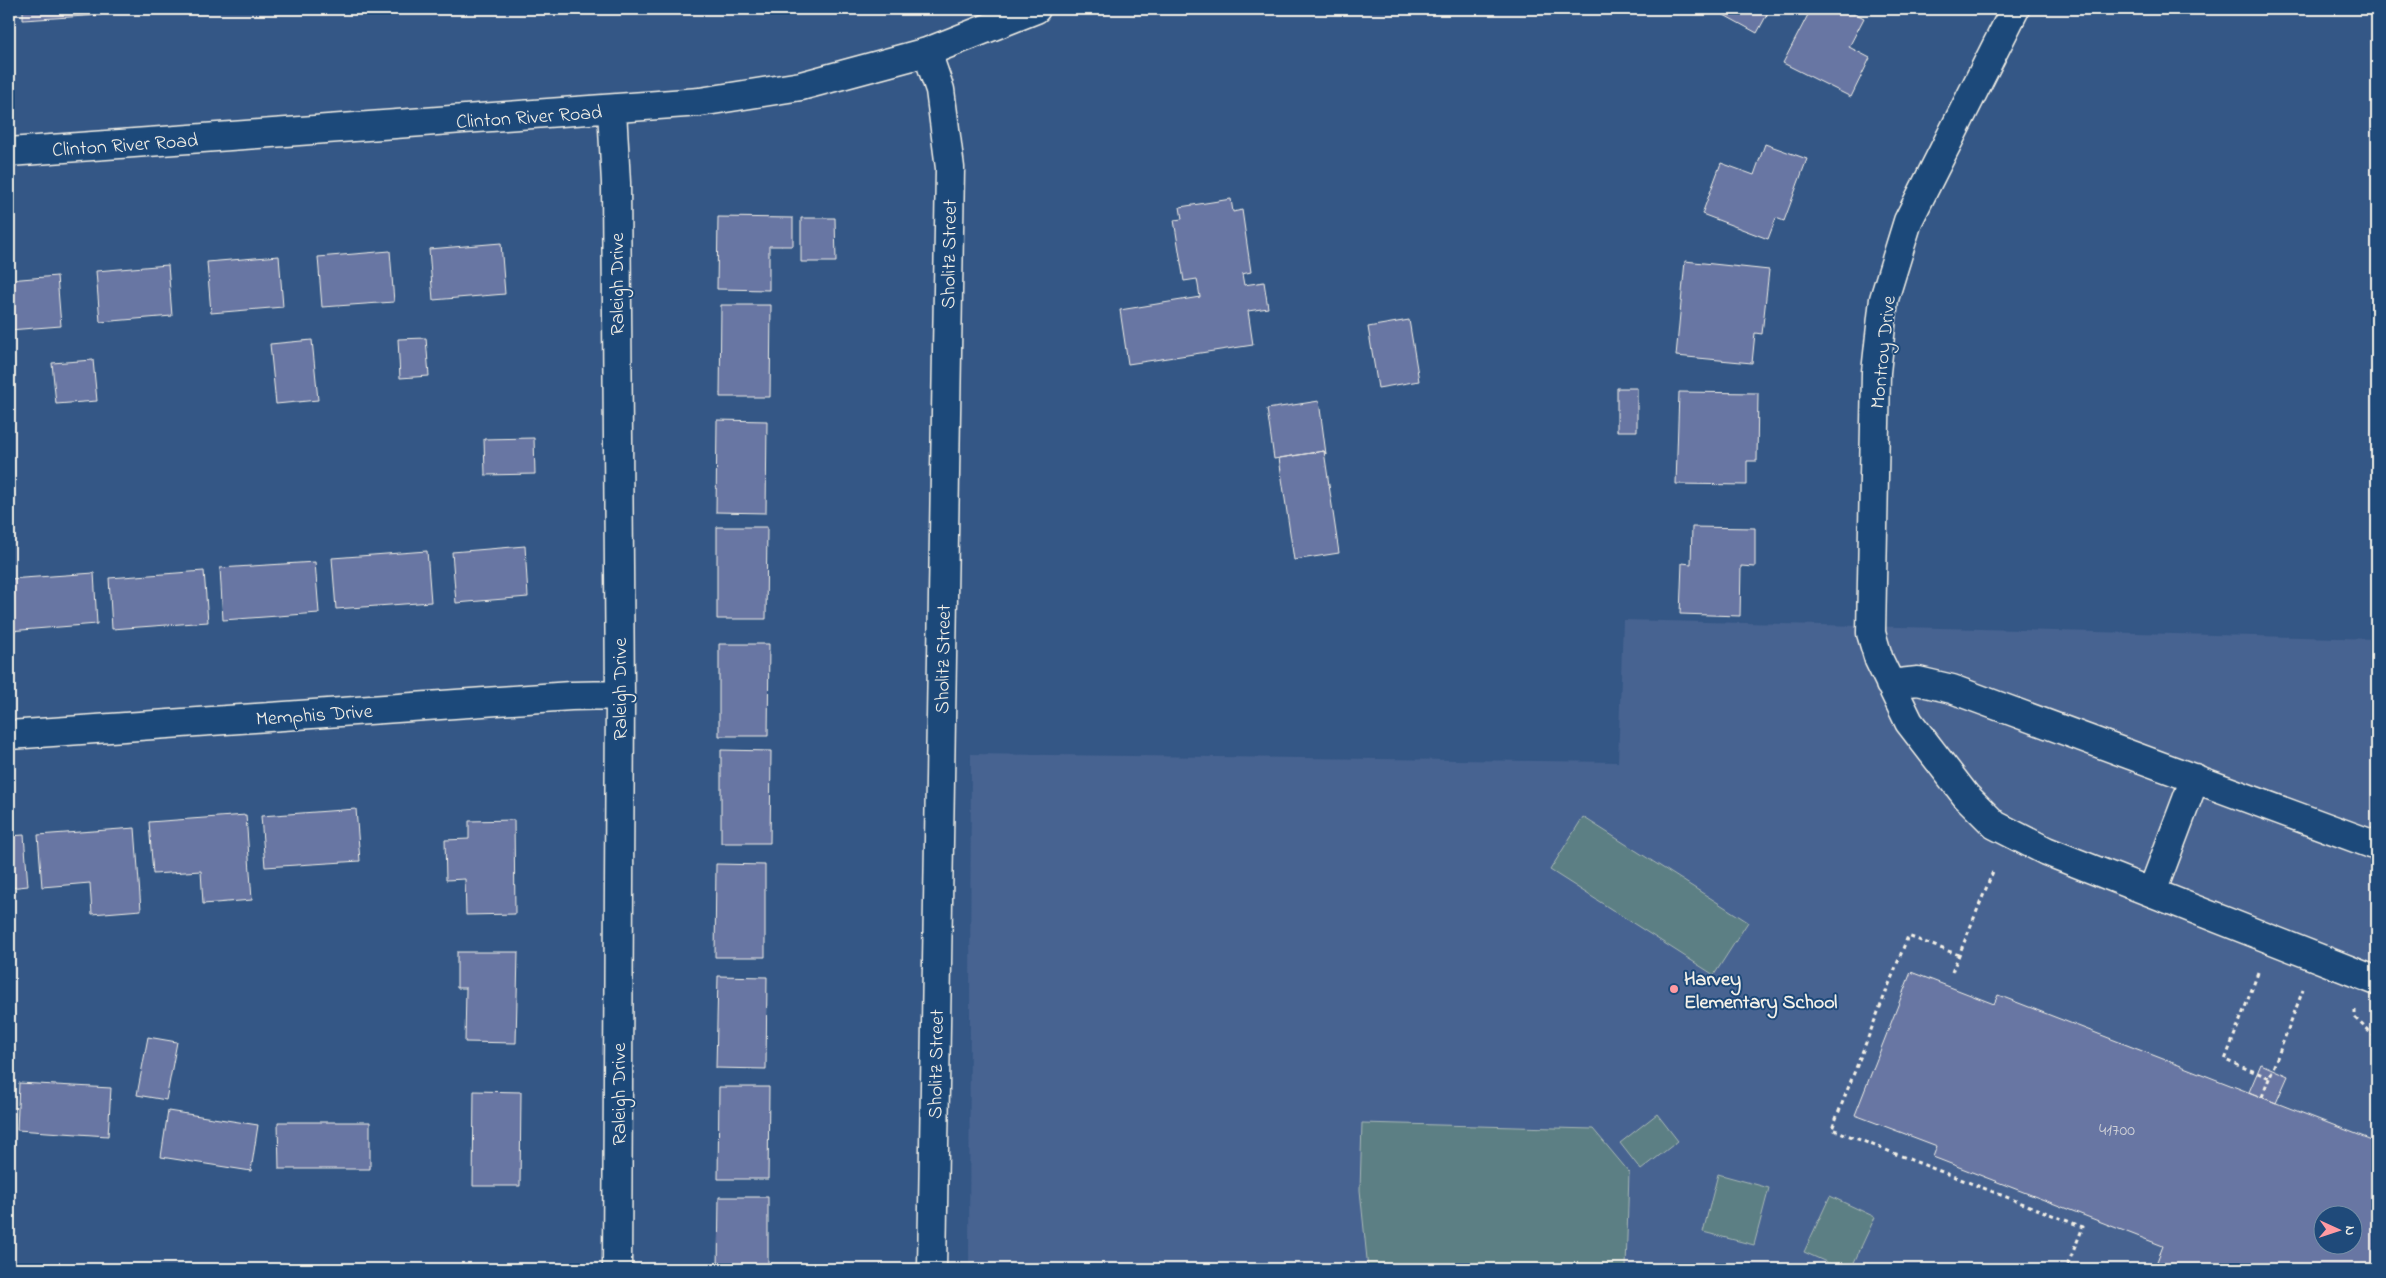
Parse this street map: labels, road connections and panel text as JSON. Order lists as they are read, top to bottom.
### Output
{
  "streets": {
    "street": [
      "Clinton River Road",
      "Sholitz Street",
      "Raleigh Drive",
      "Montroy Drive",
      "Memphis Drive"
    ]
  },
  "crossings": [
    ["Clinton River Road", "Sholitz Street"],
    ["Clinton River Road", "Raleigh Drive"],
    ["Raleigh Drive", "Memphis Drive"]
  ],
  "places": ["Harvey Elementary School"],
  "house_numbers": ["41700"],
  "north": "right"
}
